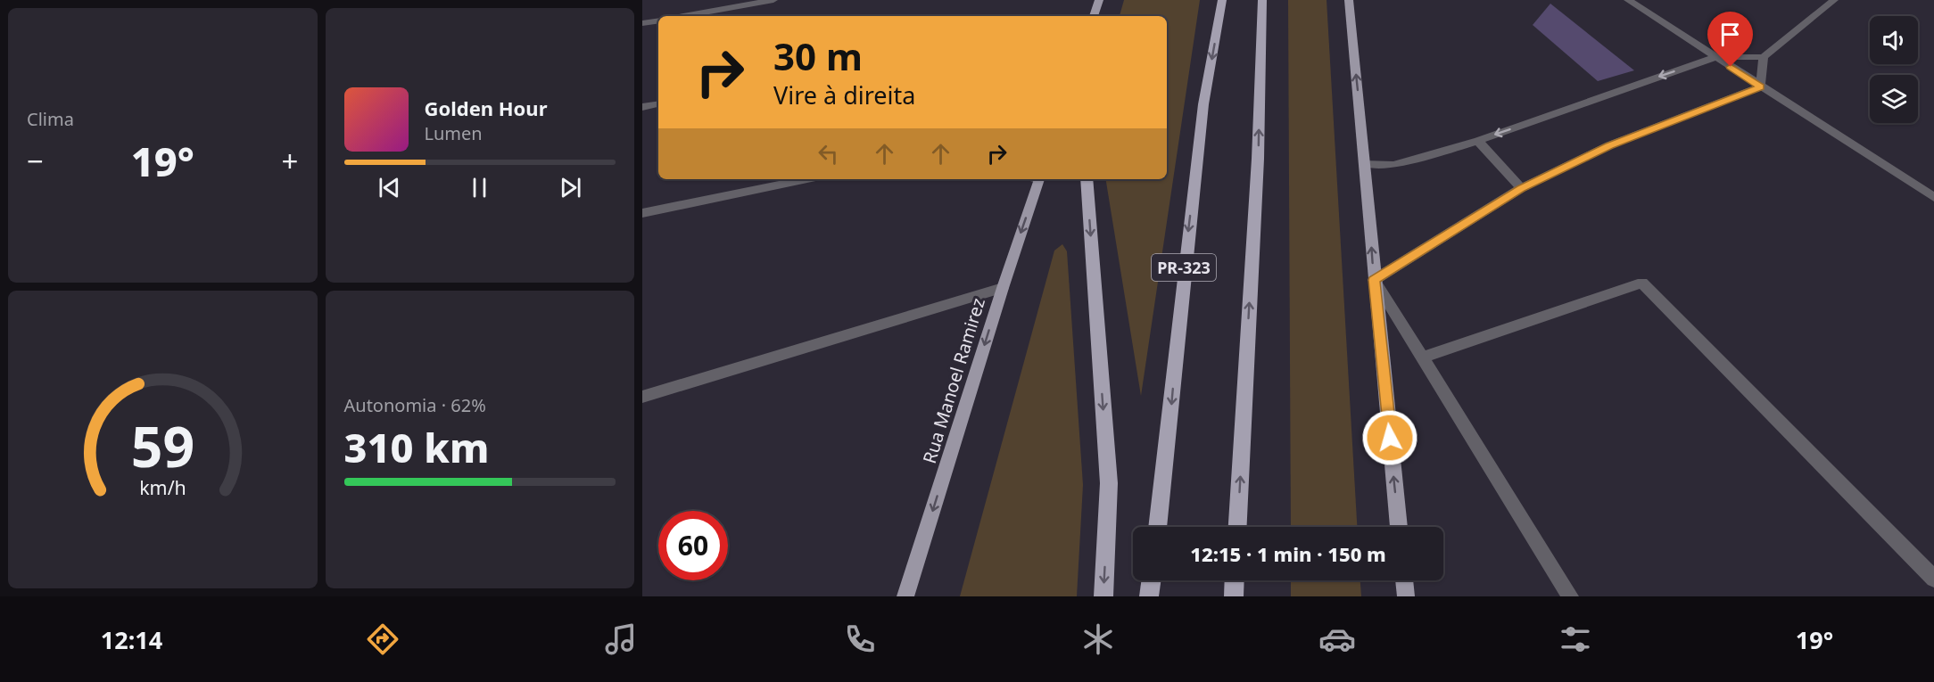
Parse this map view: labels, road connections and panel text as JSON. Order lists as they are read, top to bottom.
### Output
{
  "streets": {
    "highway": ["PR-323"],
    "main road": ["Rua Manoel Ramirez"]
  },
  "one_way": ["Rua Manoel Ramirez"],
  "page": {
    "tile": [
      "Clima",
      ["Autonomia · 62%", "310 km"]
    ],
    "turn": ["30 m", "Vire à direita"],
    "song": ["Golden Hour", "Lumen"],
    "heat": ["−", "19°", "+"],
    "limit": "60",
    "trip": "12:15 · 1 min · 150 m",
    "tabs": ["12:14", "19°"],
    "gauge": ["59", "km/h"]
  }
}
